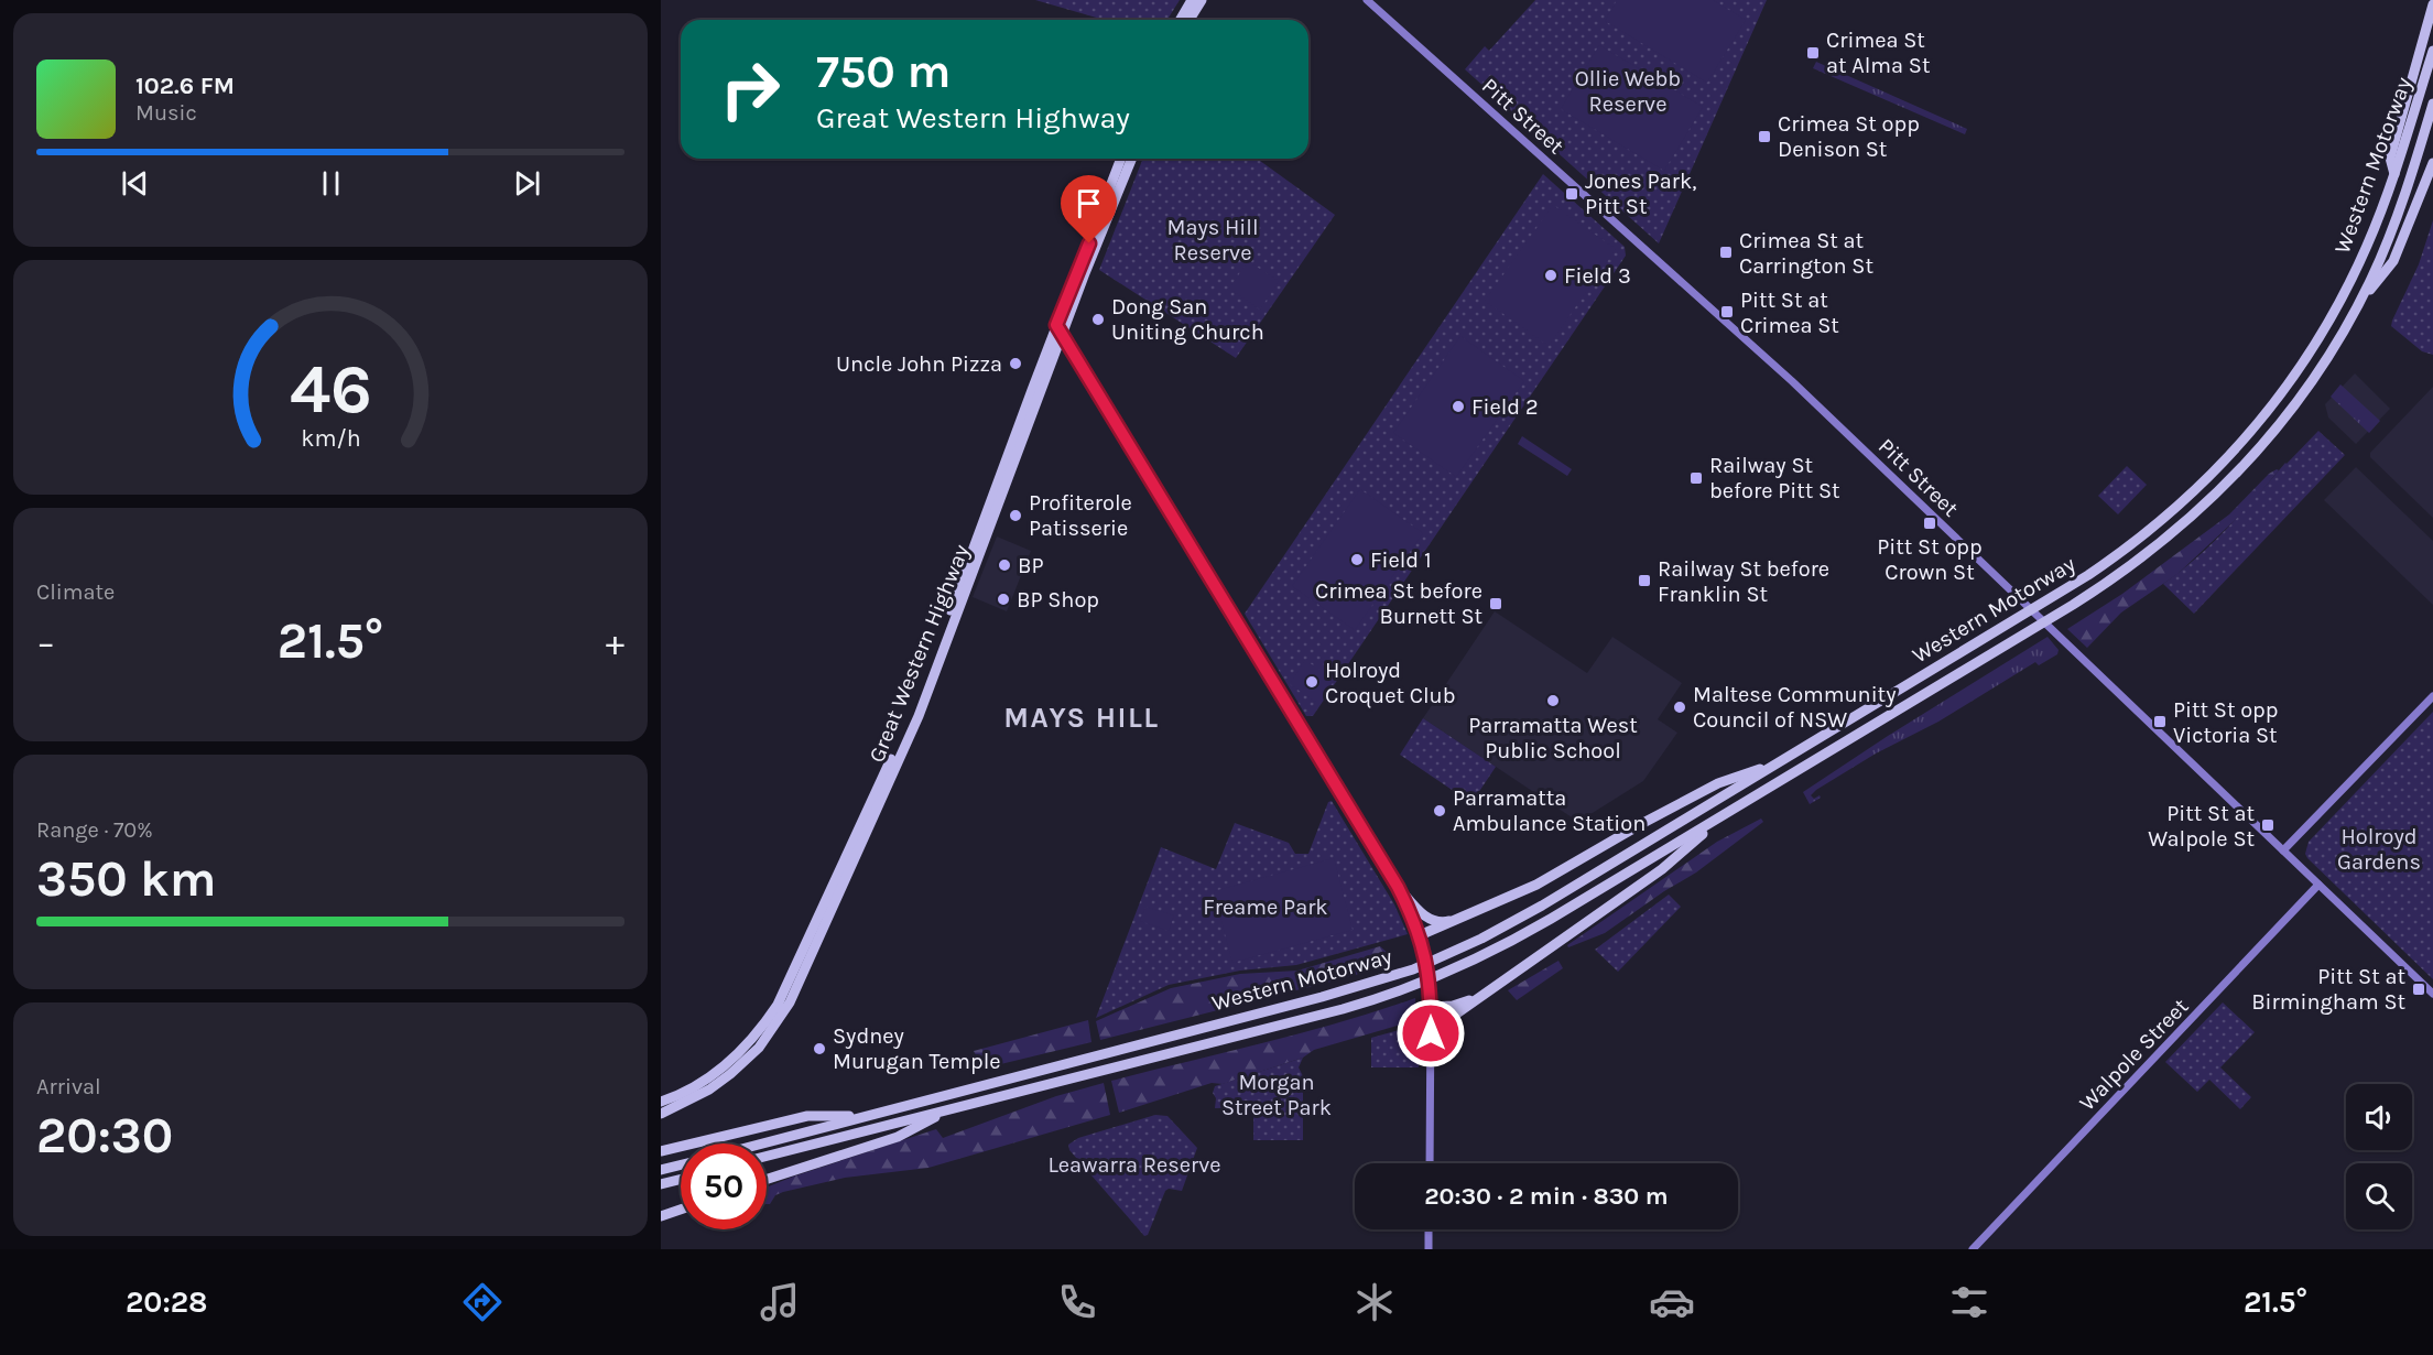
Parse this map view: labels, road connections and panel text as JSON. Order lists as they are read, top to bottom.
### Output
{
  "streets": {
    "highway": ["Western Motorway", "Great Western Highway"],
    "main road": ["Pitt Street", "Walpole Street"]
  },
  "crossings": [
    ["Pitt Street", "Walpole Street"]
  ],
  "districts": ["MAYS HILL"],
  "parks": [
    "Ollie Webb Reserve",
    "Mays Hill Reserve",
    "Holroyd Gardens",
    "Freame Park",
    "Morgan Street Park",
    "Leawarra Reserve"
  ],
  "places": {
    "transit": [
      "Crimea St at Alma St",
      "Crimea St opp Denison St",
      "Jones Park, Pitt St",
      "Crimea St at Carrington St",
      "Pitt St at Crimea St",
      "Railway St before Pitt St",
      "Pitt St opp Crown St",
      "Railway St before Franklin St",
      "Crimea St before Burnett St",
      "Pitt St opp Victoria St",
      "Pitt St at Walpole St",
      "Pitt St at Birmingham St"
    ],
    "other": [
      "Field 3",
      "Dong San Uniting Church",
      "Uncle John Pizza",
      "Field 2",
      "Profiterole Patisserie",
      "Field 1",
      "BP",
      "BP Shop",
      "Holroyd Croquet Club",
      "Parramatta West Public School",
      "Maltese Community Council of NSW",
      "Parramatta Ambulance Station",
      "Sydney Murugan Temple"
    ]
  },
  "page": {
    "turn": ["750 m", "Great Western Highway"],
    "song": ["102.6 FM", "Music"],
    "tile": [
      "Climate",
      ["Range · 70%", "350 km"],
      ["Arrival", "20:30"]
    ],
    "heat": ["−", "21.5°", "+"],
    "limit": "50",
    "trip": "20:30 · 2 min · 830 m",
    "tabs": ["20:28", "21.5°"],
    "gauge": ["46", "km/h"]
  }
}
